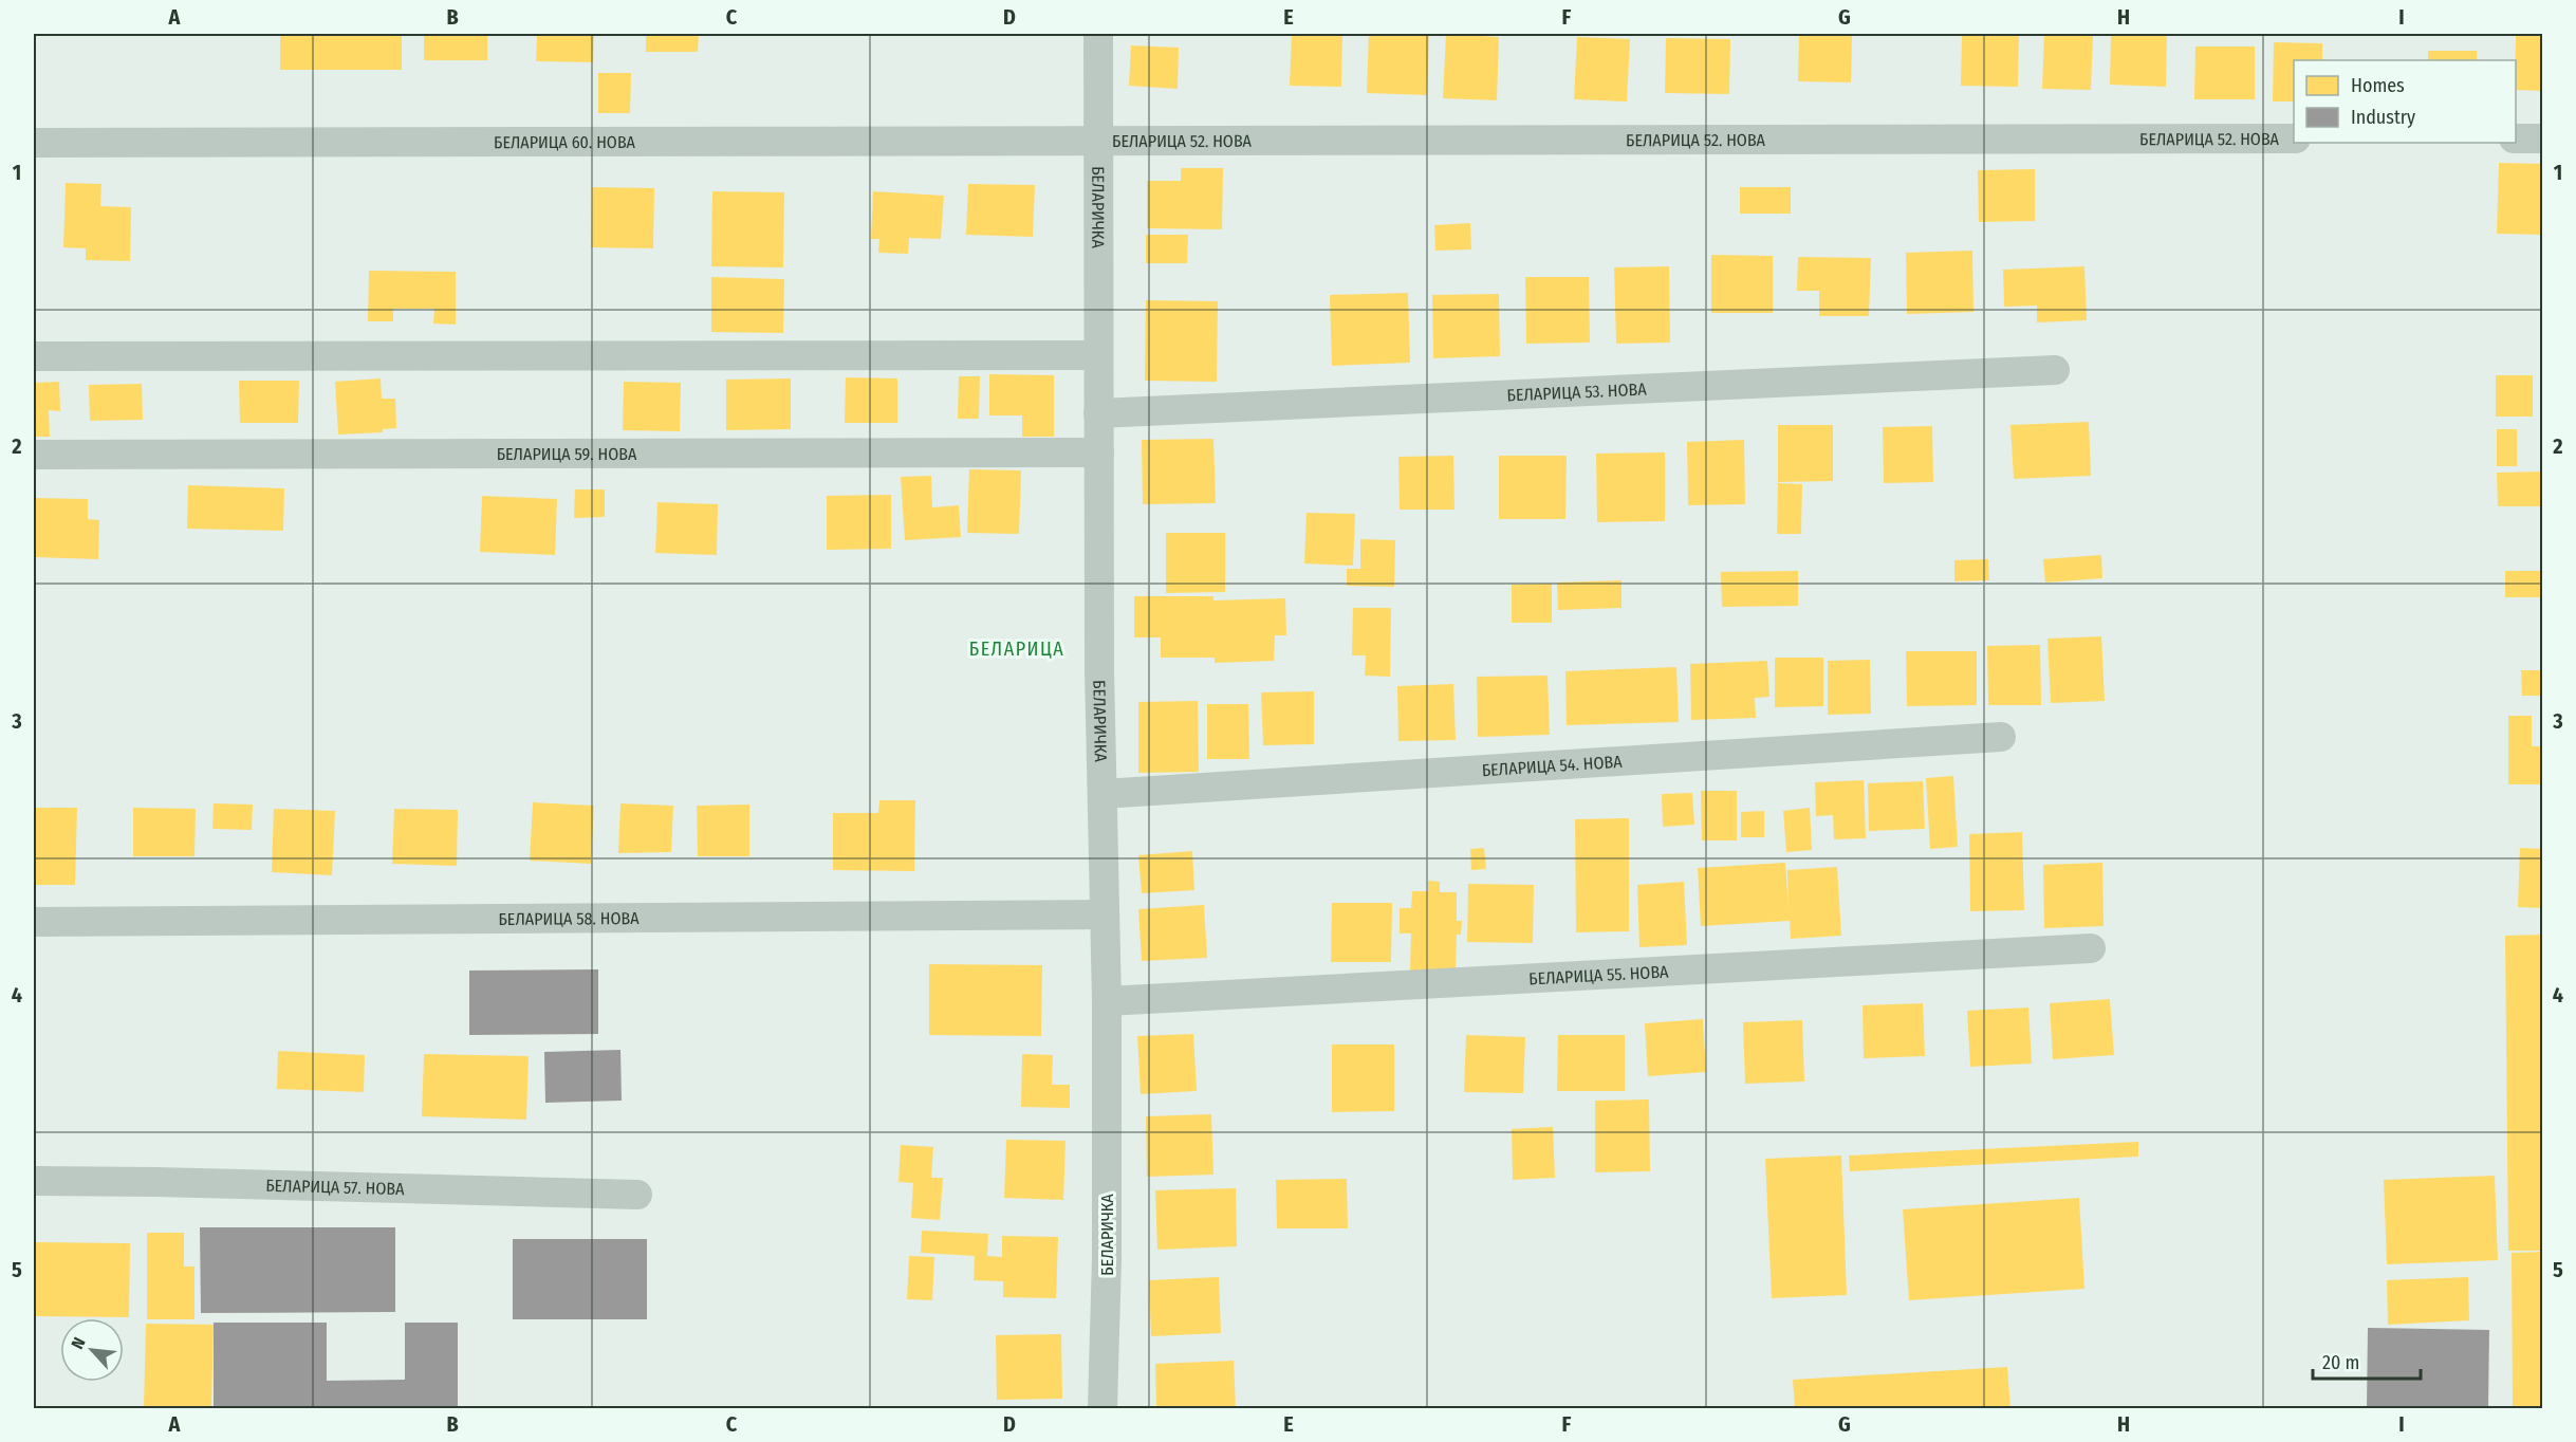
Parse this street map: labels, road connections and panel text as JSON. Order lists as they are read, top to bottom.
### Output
{
  "streets": {
    "street": [
      "БЕЛАРИЦА 52. НОВА",
      "БЕЛАРИЦА 60. НОВА",
      "БЕЛАРИЧКА",
      "БЕЛАРИЦА 53. НОВА",
      "БЕЛАРИЦА 59. НОВА",
      "БЕЛАРИЦА 54. НОВА",
      "БЕЛАРИЦА 58. НОВА",
      "БЕЛАРИЦА 55. НОВА",
      "БЕЛАРИЦА 57. НОВА"
    ]
  },
  "crossings": [
    ["БЕЛАРИЦА 52. НОВА", "БЕЛАРИЦА 60. НОВА"],
    ["БЕЛАРИЦА 52. НОВА", "БЕЛАРИЧКА"],
    ["БЕЛАРИЦА 60. НОВА", "БЕЛАРИЧКА"],
    ["БЕЛАРИЧКА", "БЕЛАРИЦА 53. НОВА"],
    ["БЕЛАРИЧКА", "БЕЛАРИЦА 59. НОВА"],
    ["БЕЛАРИЧКА", "БЕЛАРИЦА 54. НОВА"],
    ["БЕЛАРИЧКА", "БЕЛАРИЦА 58. НОВА"],
    ["БЕЛАРИЧКА", "БЕЛАРИЦА 55. НОВА"]
  ],
  "districts": ["БЕЛАРИЦА"],
  "legend": ["Homes", "Industry"],
  "scale_bar": "20 m",
  "north": "top left",
  "grid": {
    "columns": [
      "A",
      "B",
      "C",
      "D",
      "E",
      "F",
      "G",
      "H",
      "I"
    ],
    "rows": [
      "1",
      "2",
      "3",
      "4",
      "5"
    ]
  }
}
